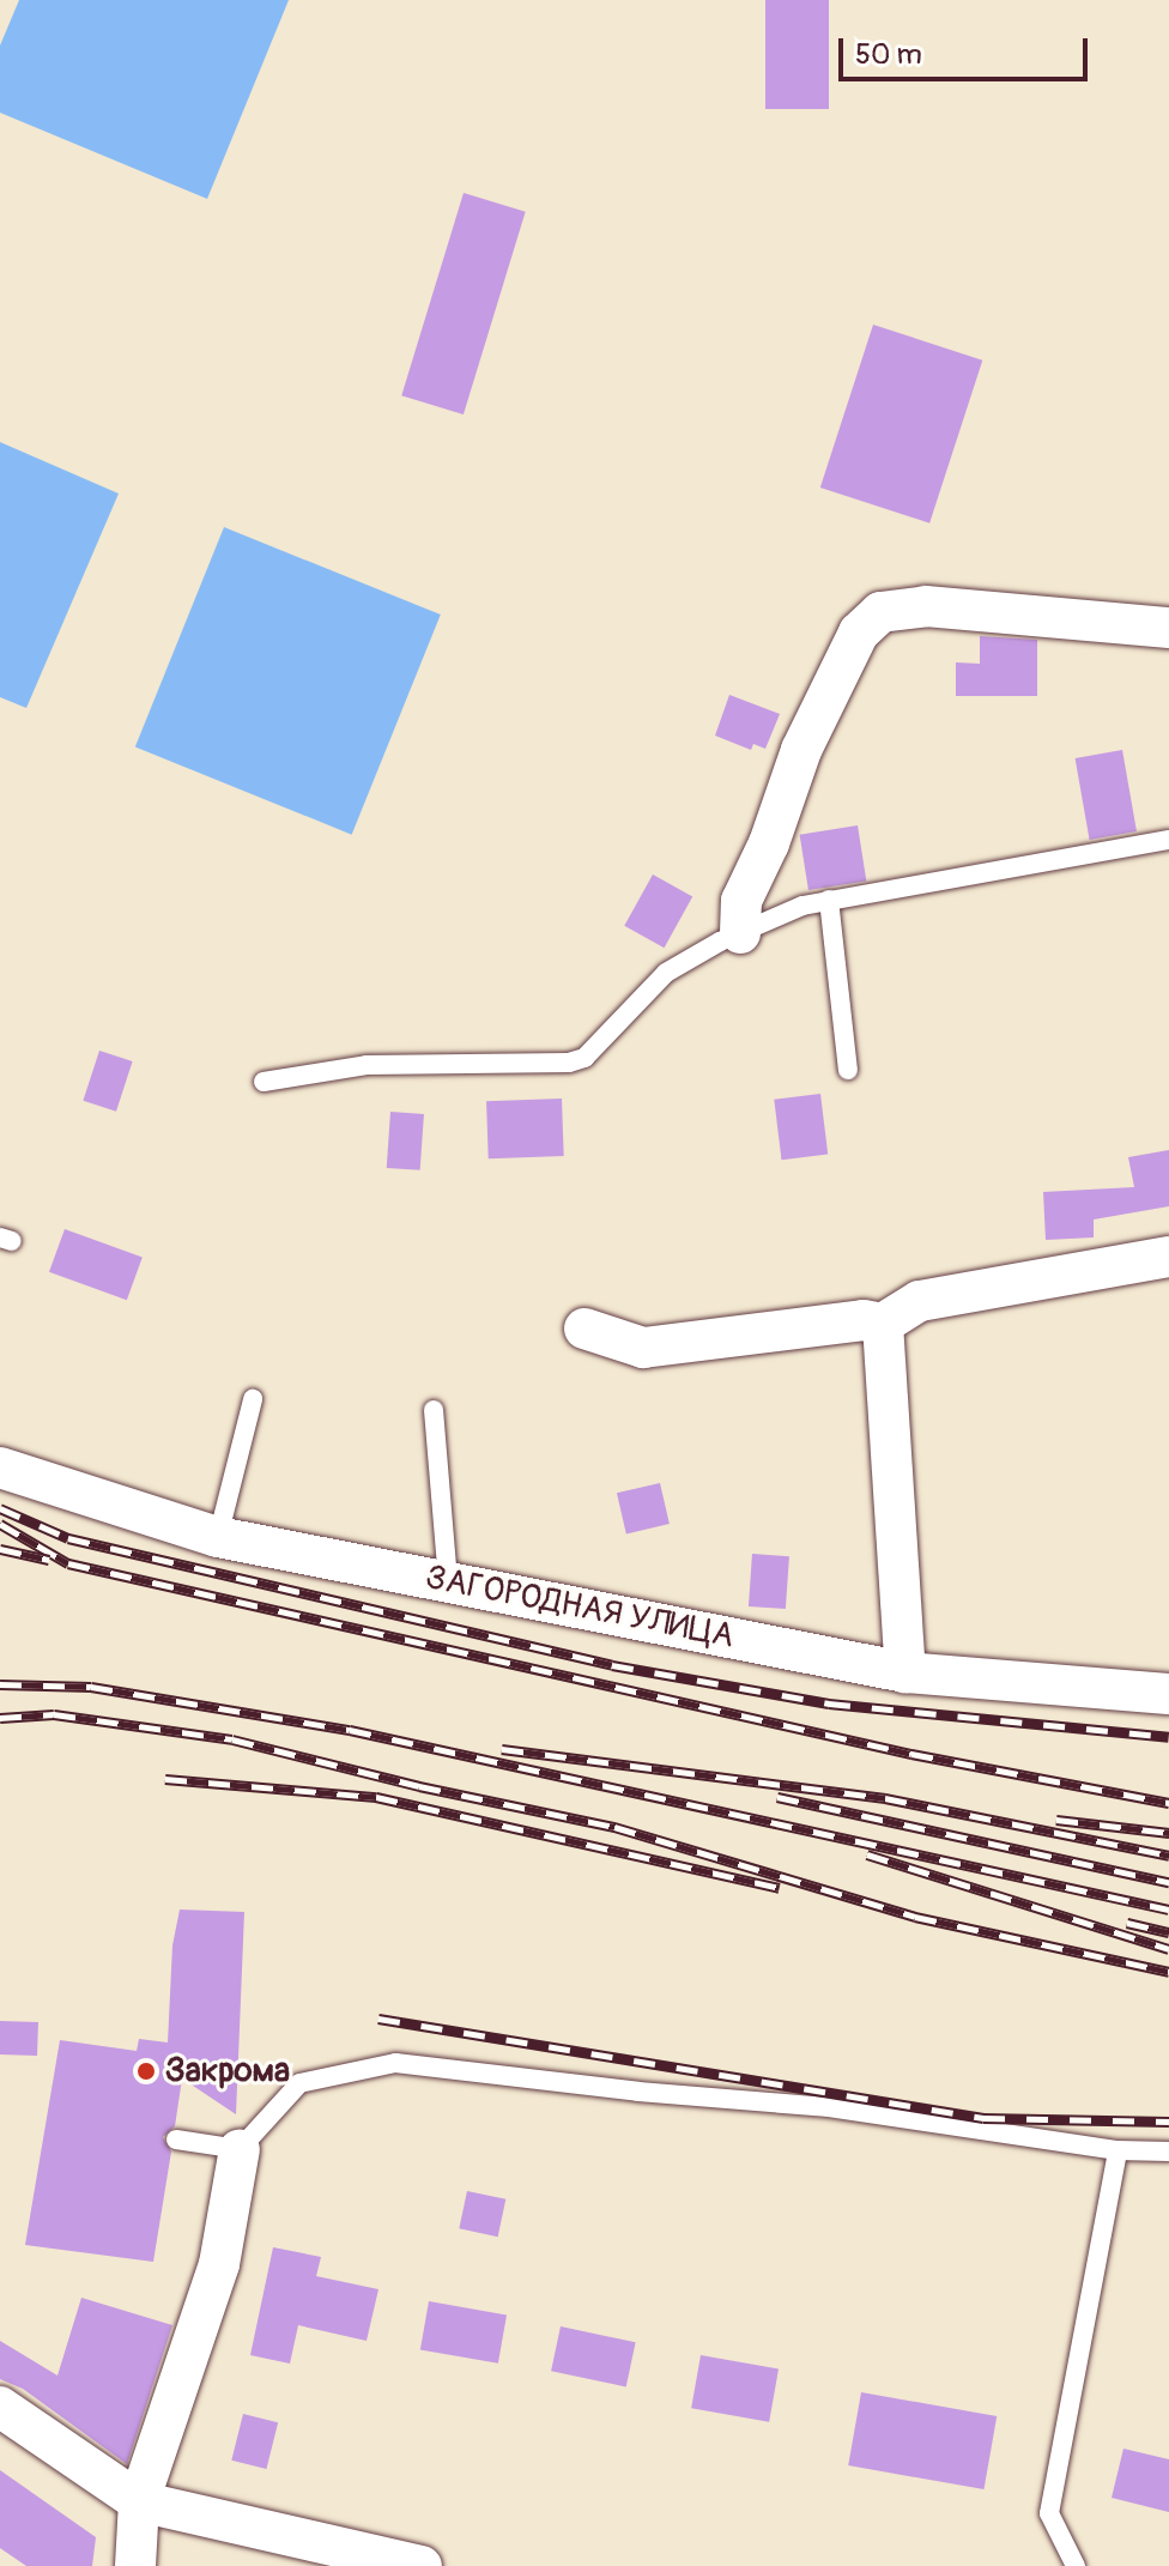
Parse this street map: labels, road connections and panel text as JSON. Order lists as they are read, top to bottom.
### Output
{
  "streets": {
    "street": ["ЗАГОРОДНАЯ УЛИЦА"]
  },
  "places": ["Закрома"],
  "scale_bar": "50 m"
}
